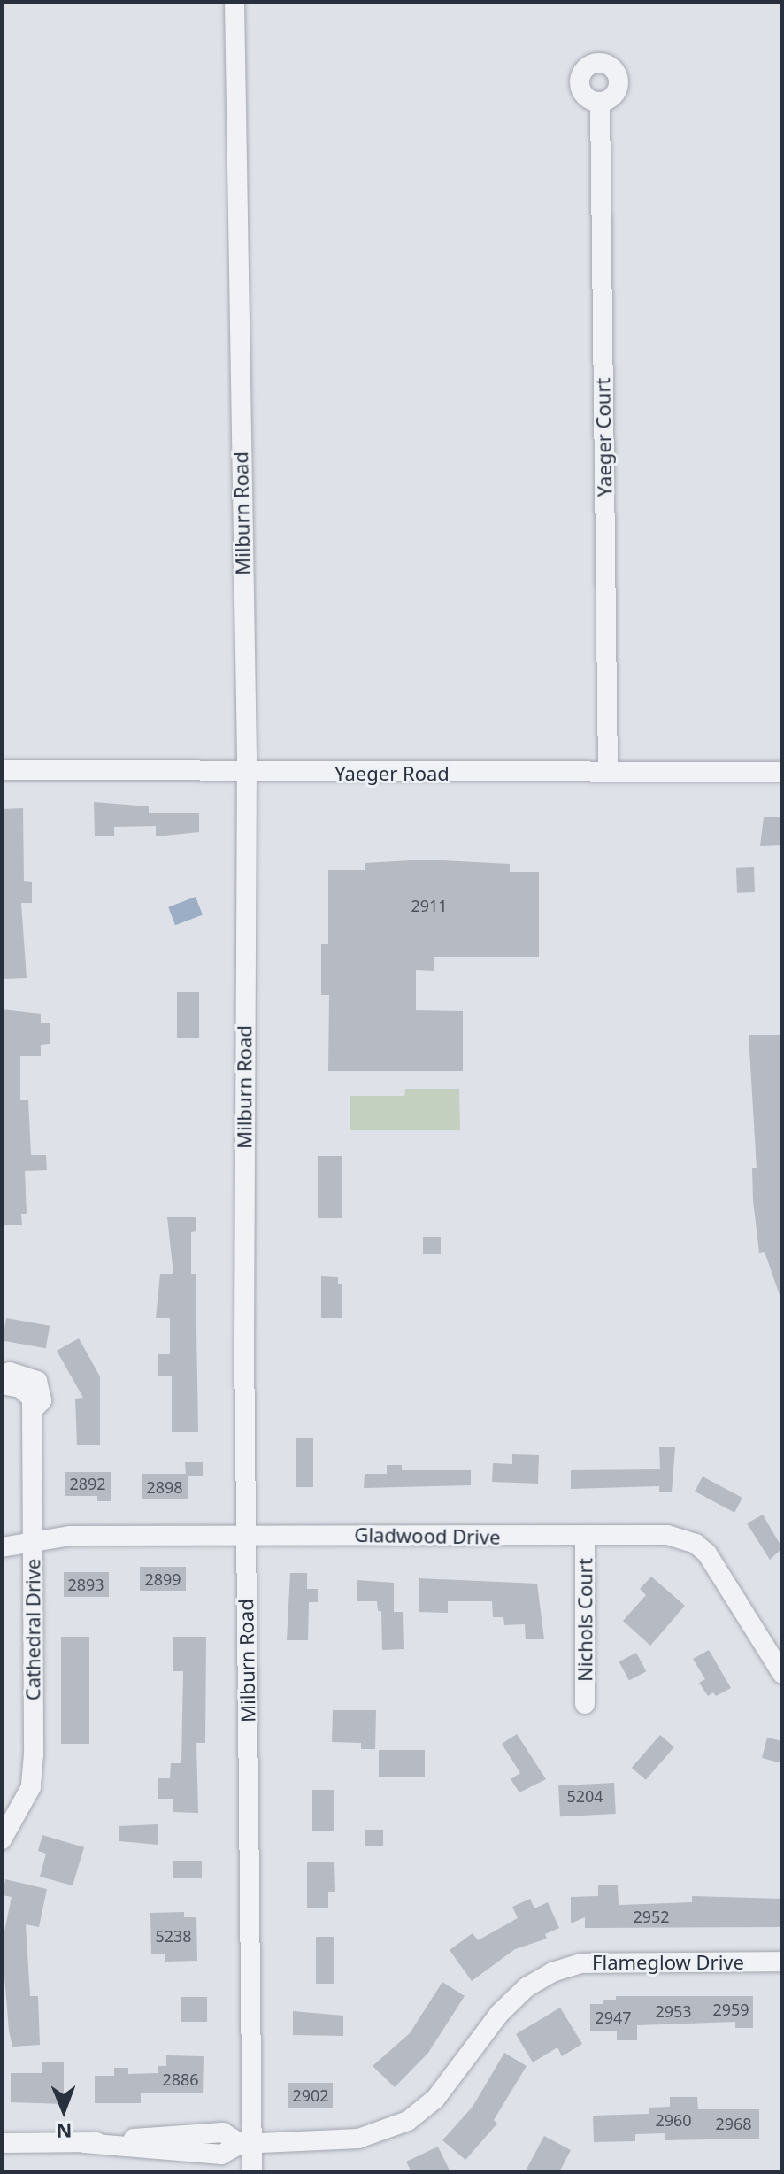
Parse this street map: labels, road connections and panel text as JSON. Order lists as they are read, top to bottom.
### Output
{
  "streets": {
    "street": [
      "Yaeger Court",
      "Milburn Road",
      "Yaeger Road",
      "Gladwood Drive",
      "Nichols Court",
      "Cathedral Drive",
      "Flameglow Drive"
    ]
  },
  "crossings": [
    ["Yaeger Court", "Yaeger Road"],
    ["Milburn Road", "Yaeger Road"],
    ["Milburn Road", "Gladwood Drive"],
    ["Milburn Road", "Flameglow Drive"],
    ["Gladwood Drive", "Nichols Court"],
    ["Gladwood Drive", "Cathedral Drive"]
  ],
  "house_numbers": [
    "2911",
    "2892",
    "2898",
    "2899",
    "2893",
    "5204",
    "2952",
    "5238",
    "2959",
    "2953",
    "2947",
    "2886",
    "2902",
    "2960",
    "2968"
  ],
  "north": "bottom"
}
